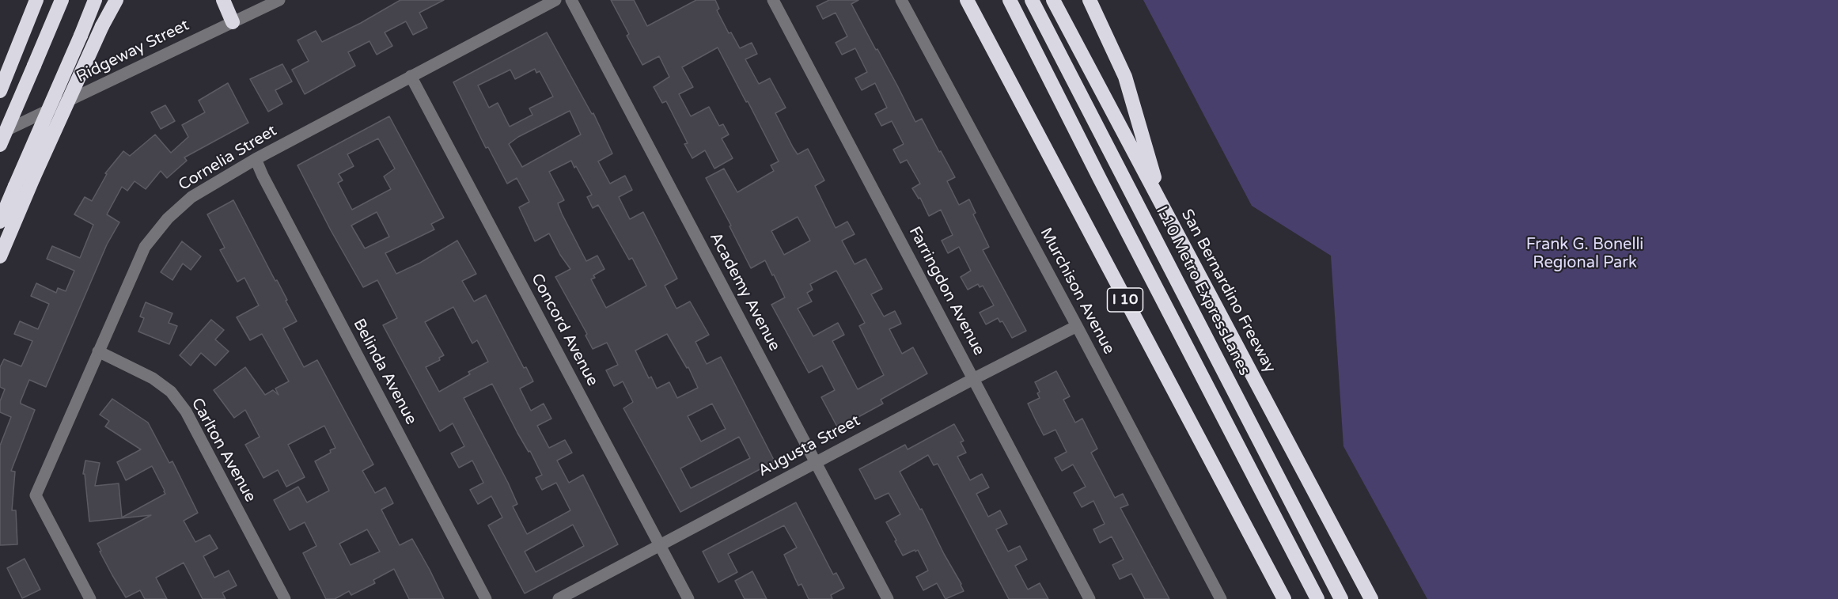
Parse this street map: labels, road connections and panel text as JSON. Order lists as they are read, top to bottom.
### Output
{
  "streets": {
    "highway": ["I-10 Metro ExpressLanes", "San Bernardino Freeway", "I 10"],
    "street": [
      "Ridgeway Street",
      "Cornelia Street",
      "Farringdon Avenue",
      "Murchison Avenue",
      "Academy Avenue",
      "Concord Avenue",
      "Belinda Avenue",
      "Augusta Street",
      "Carlton Avenue"
    ]
  },
  "crossings": [
    ["Cornelia Street", "Concord Avenue"],
    ["Cornelia Street", "Belinda Avenue"],
    ["Cornelia Street", "Carlton Avenue"],
    ["Farringdon Avenue", "Augusta Street"],
    ["Murchison Avenue", "Augusta Street"],
    ["Academy Avenue", "Augusta Street"],
    ["Concord Avenue", "Augusta Street"]
  ],
  "parks": ["Frank G. Bonelli Regional Park"]
}
